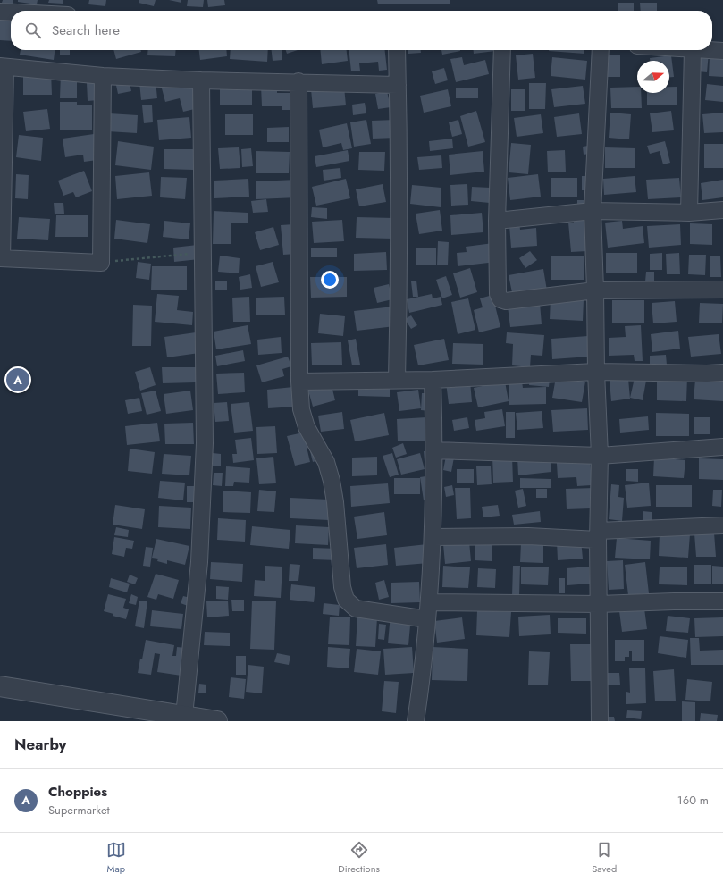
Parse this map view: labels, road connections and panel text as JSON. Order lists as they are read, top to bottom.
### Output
{
  "north": "right",
  "page": {
    "search": "Search here",
    "pins": "A",
    "heading": "Nearby",
    "list": [
      {
        "mark": "A",
        "name": "Choppies",
        "note": "Supermarket",
        "value": "160 m"
      }
    ],
    "nav": ["Map", "Directions", "Saved"]
  }
}
